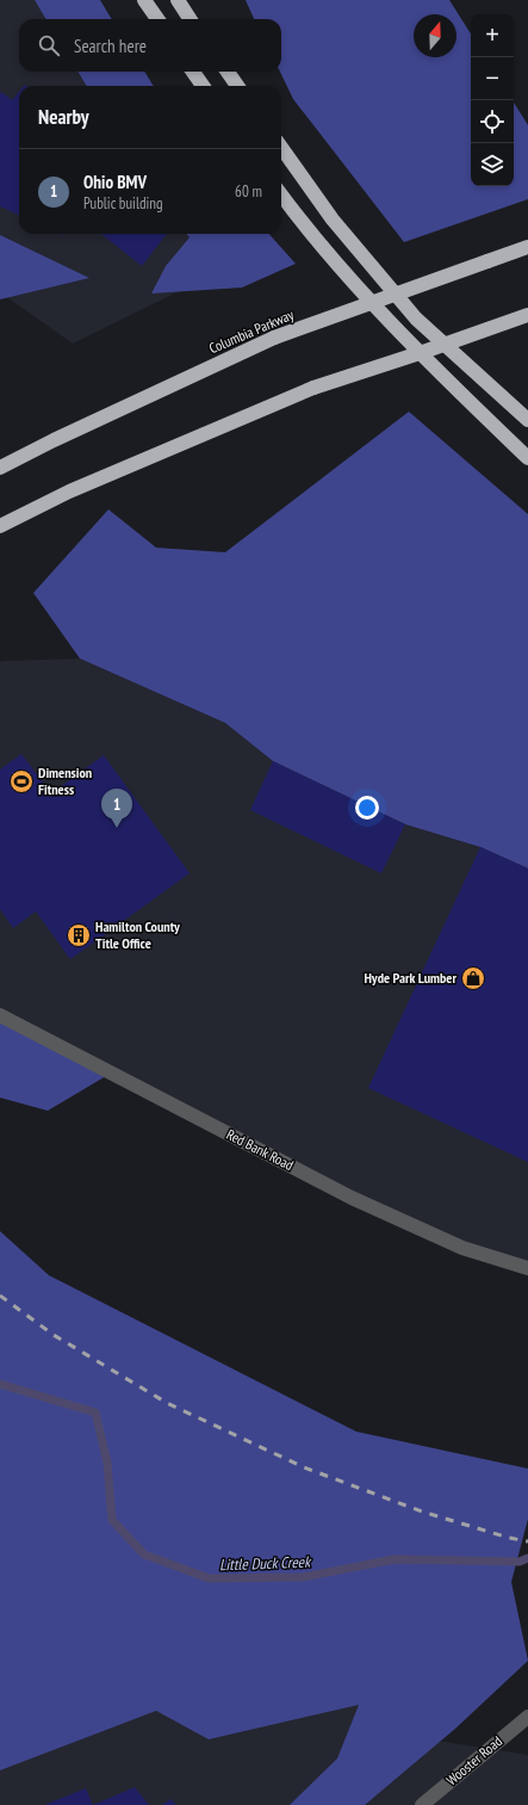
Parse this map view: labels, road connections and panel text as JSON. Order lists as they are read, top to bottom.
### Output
{
  "streets": {
    "highway": ["Columbia Parkway"],
    "street": ["Red Bank Road", "Wooster Road"]
  },
  "water": ["Little Duck Creek"],
  "places": {
    "sports": ["Dimension Fitness"],
    "building": ["Hamilton County Title Office"],
    "shop": ["Hyde Park Lumber"]
  },
  "north": "top",
  "page": {
    "map_buttons": ["+", "−"],
    "search": "Search here",
    "heading": "Nearby",
    "list": [
      {
        "mark": "1",
        "name": "Ohio BMV",
        "note": "Public building",
        "value": "60 m"
      }
    ],
    "pins": "1"
  }
}
